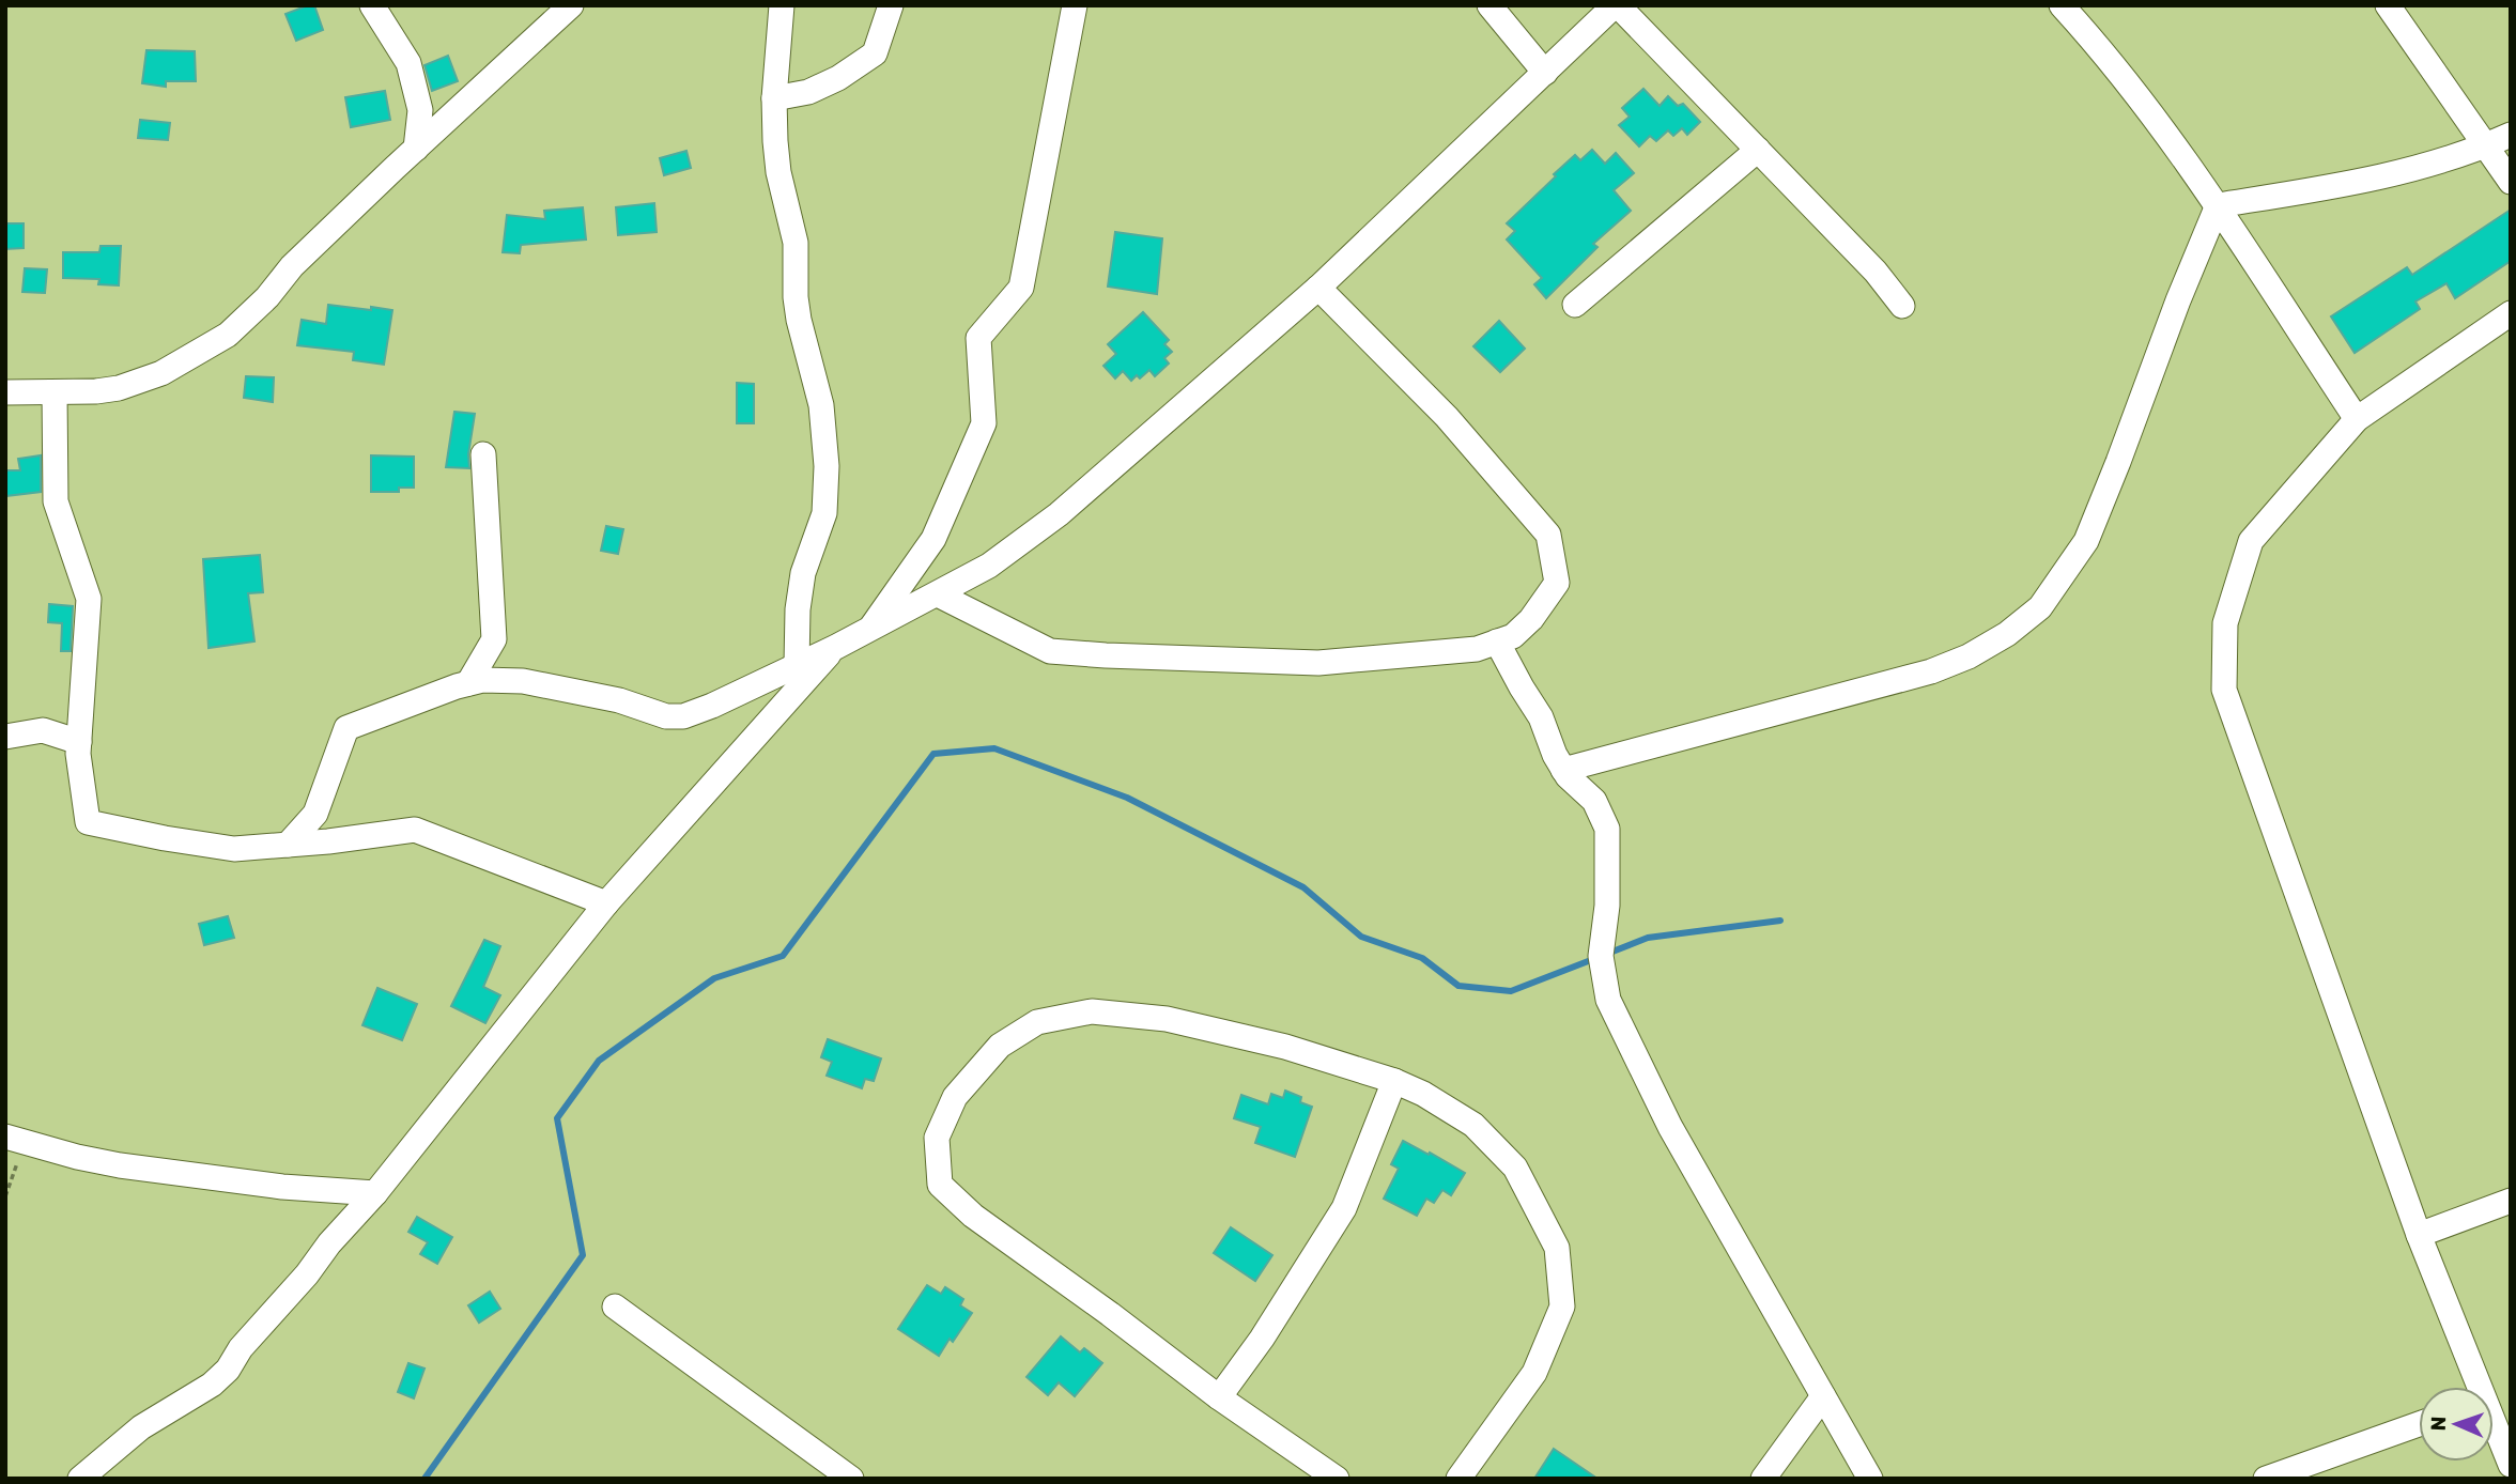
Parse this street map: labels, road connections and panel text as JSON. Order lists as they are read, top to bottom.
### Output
{
  "north": "left"
}
